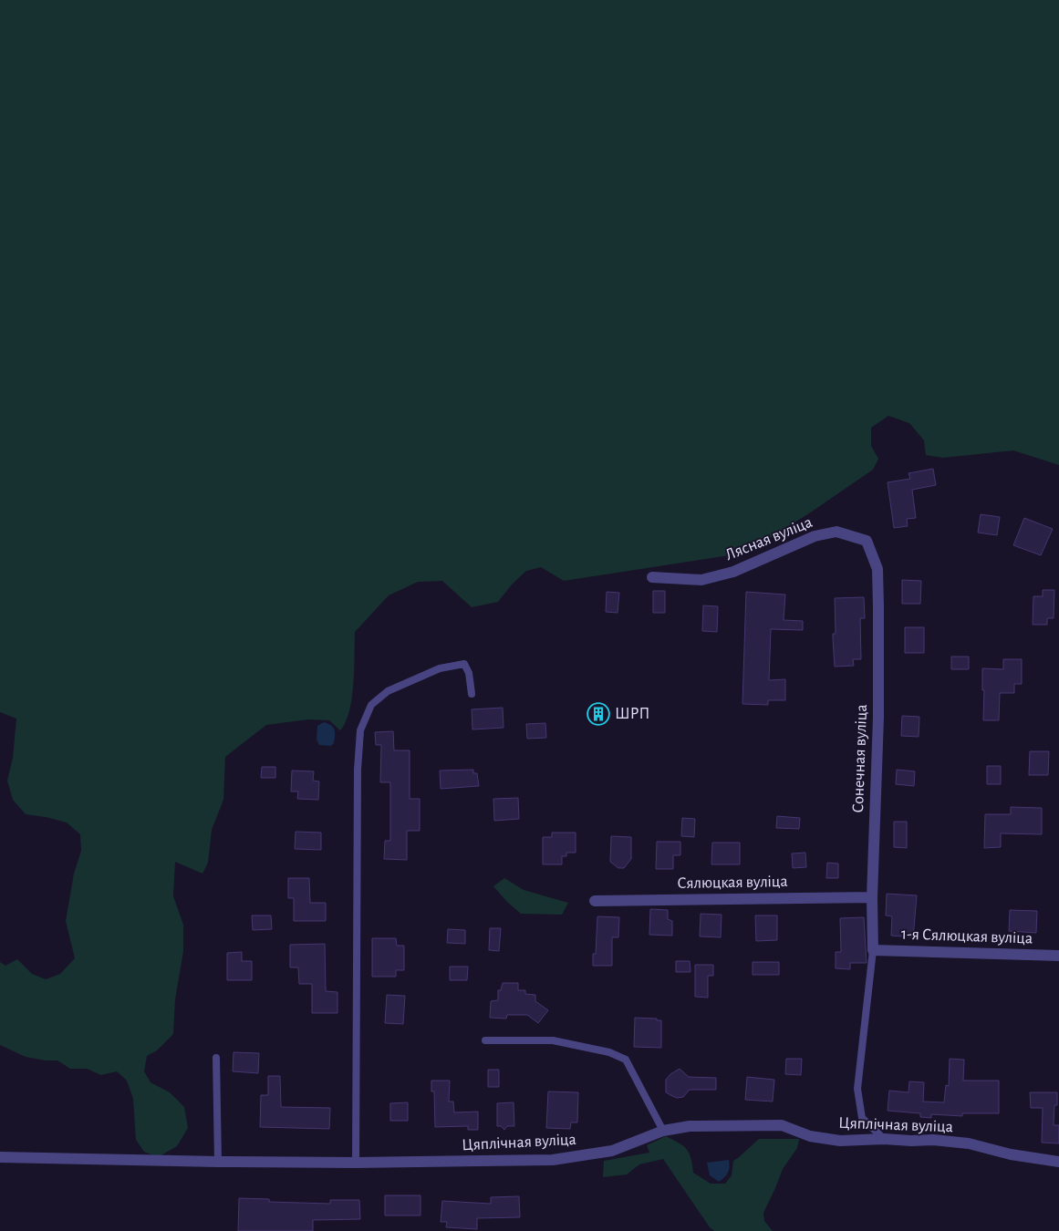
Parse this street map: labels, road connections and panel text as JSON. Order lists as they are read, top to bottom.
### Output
{
  "streets": {
    "street": [
      "Лясная вуліца",
      "Сонечная вуліца",
      "Сялюцкая вуліца",
      "1-я Сялюцкая вуліца",
      "Цяплічная вуліца"
    ]
  },
  "crossings": [
    ["Лясная вуліца", "Сонечная вуліца"],
    ["Сонечная вуліца", "Сялюцкая вуліца"],
    ["Сонечная вуліца", "1-я Сялюцкая вуліца"]
  ],
  "places": {
    "building": ["ШРП"]
  }
}
